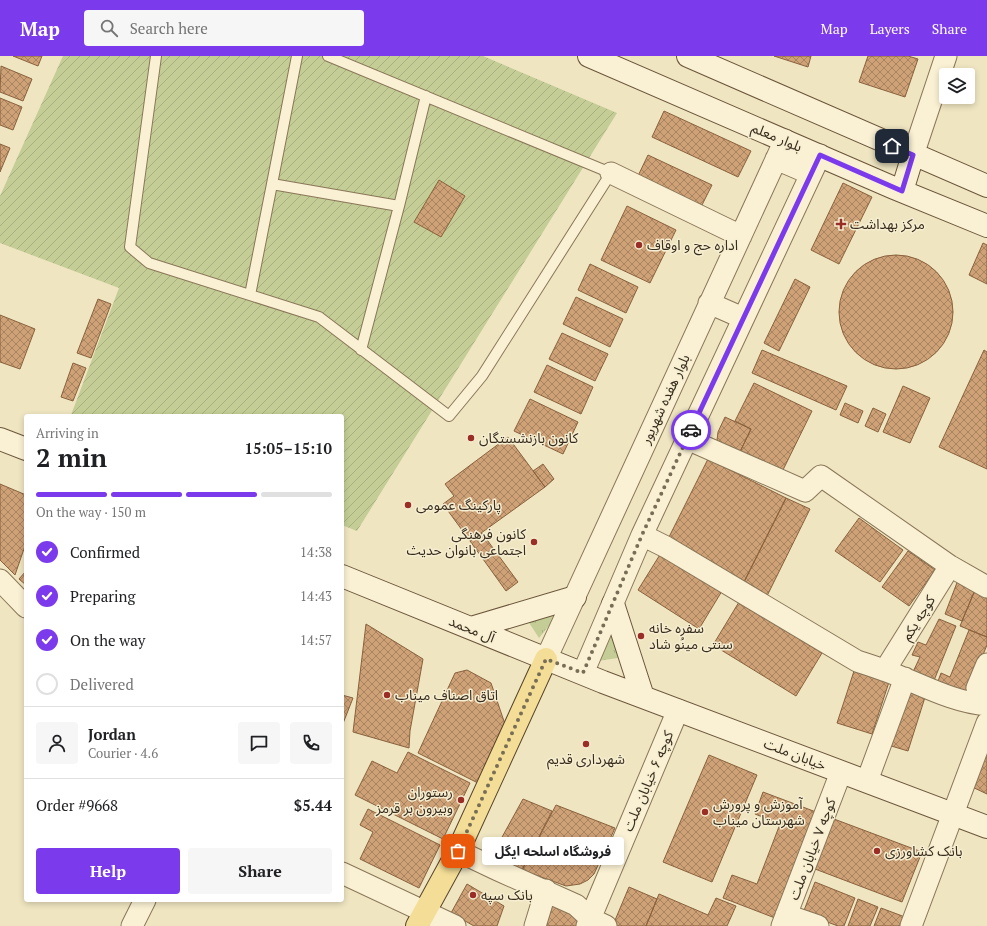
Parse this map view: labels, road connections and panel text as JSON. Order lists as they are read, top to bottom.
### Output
{
  "streets": {
    "main road": ["بلوار معلم", "آل محمد", "خیابان ملت"],
    "street": [
      "بلوار هفده شهریور",
      "کوچه یکم",
      "کوچه ۶ خیابان ملت",
      "کوچه ۷ خیابان ملت"
    ]
  },
  "crossings": [
    ["بلوار معلم", "بلوار هفده شهریور"],
    ["بلوار هفده شهریور", "آل محمد"],
    ["آل محمد", "خیابان ملت"],
    ["خیابان ملت", "کوچه ۶ خیابان ملت"],
    ["خیابان ملت", "کوچه ۷ خیابان ملت"]
  ],
  "places": {
    "health": ["مرکز بهداشت"],
    "other": [
      "اداره حج و اوقاف",
      "کانون بازنشستگان",
      "پارکینگ عمومی",
      "کانون فرهنگی اجتماعی بانوان حدیث",
      "سفره خانه سنتی مینُو شاد",
      "اتاق اصناف میناب",
      "شهرداری قدیم",
      "رستوران وبیرون بر قرمز",
      "آموزش و پرورش شهرستان میناب",
      "فروشگاه اسلحه ایگل",
      "بانک کشاورزی",
      "بانک سپه"
    ]
  },
  "page": {
    "header": "Map",
    "search": "Search here",
    "nav": ["Map", "Layers", "Share"],
    "heading": ["2 min", "Arriving in", "15:05–15:10"],
    "panel": [
      "Jordan",
      "Courier · 4.6",
      "Order #9668",
      "$5.44"
    ],
    "bar": "On the way · 150 m",
    "list": [
      ["Confirmed", "14:38"],
      ["Preparing", "14:43"],
      ["On the way", "14:57"],
      "Delivered"
    ],
    "bubble": "فروشگاه اسلحه ایگل",
    "buttons": ["Help", "Share"]
  }
}
